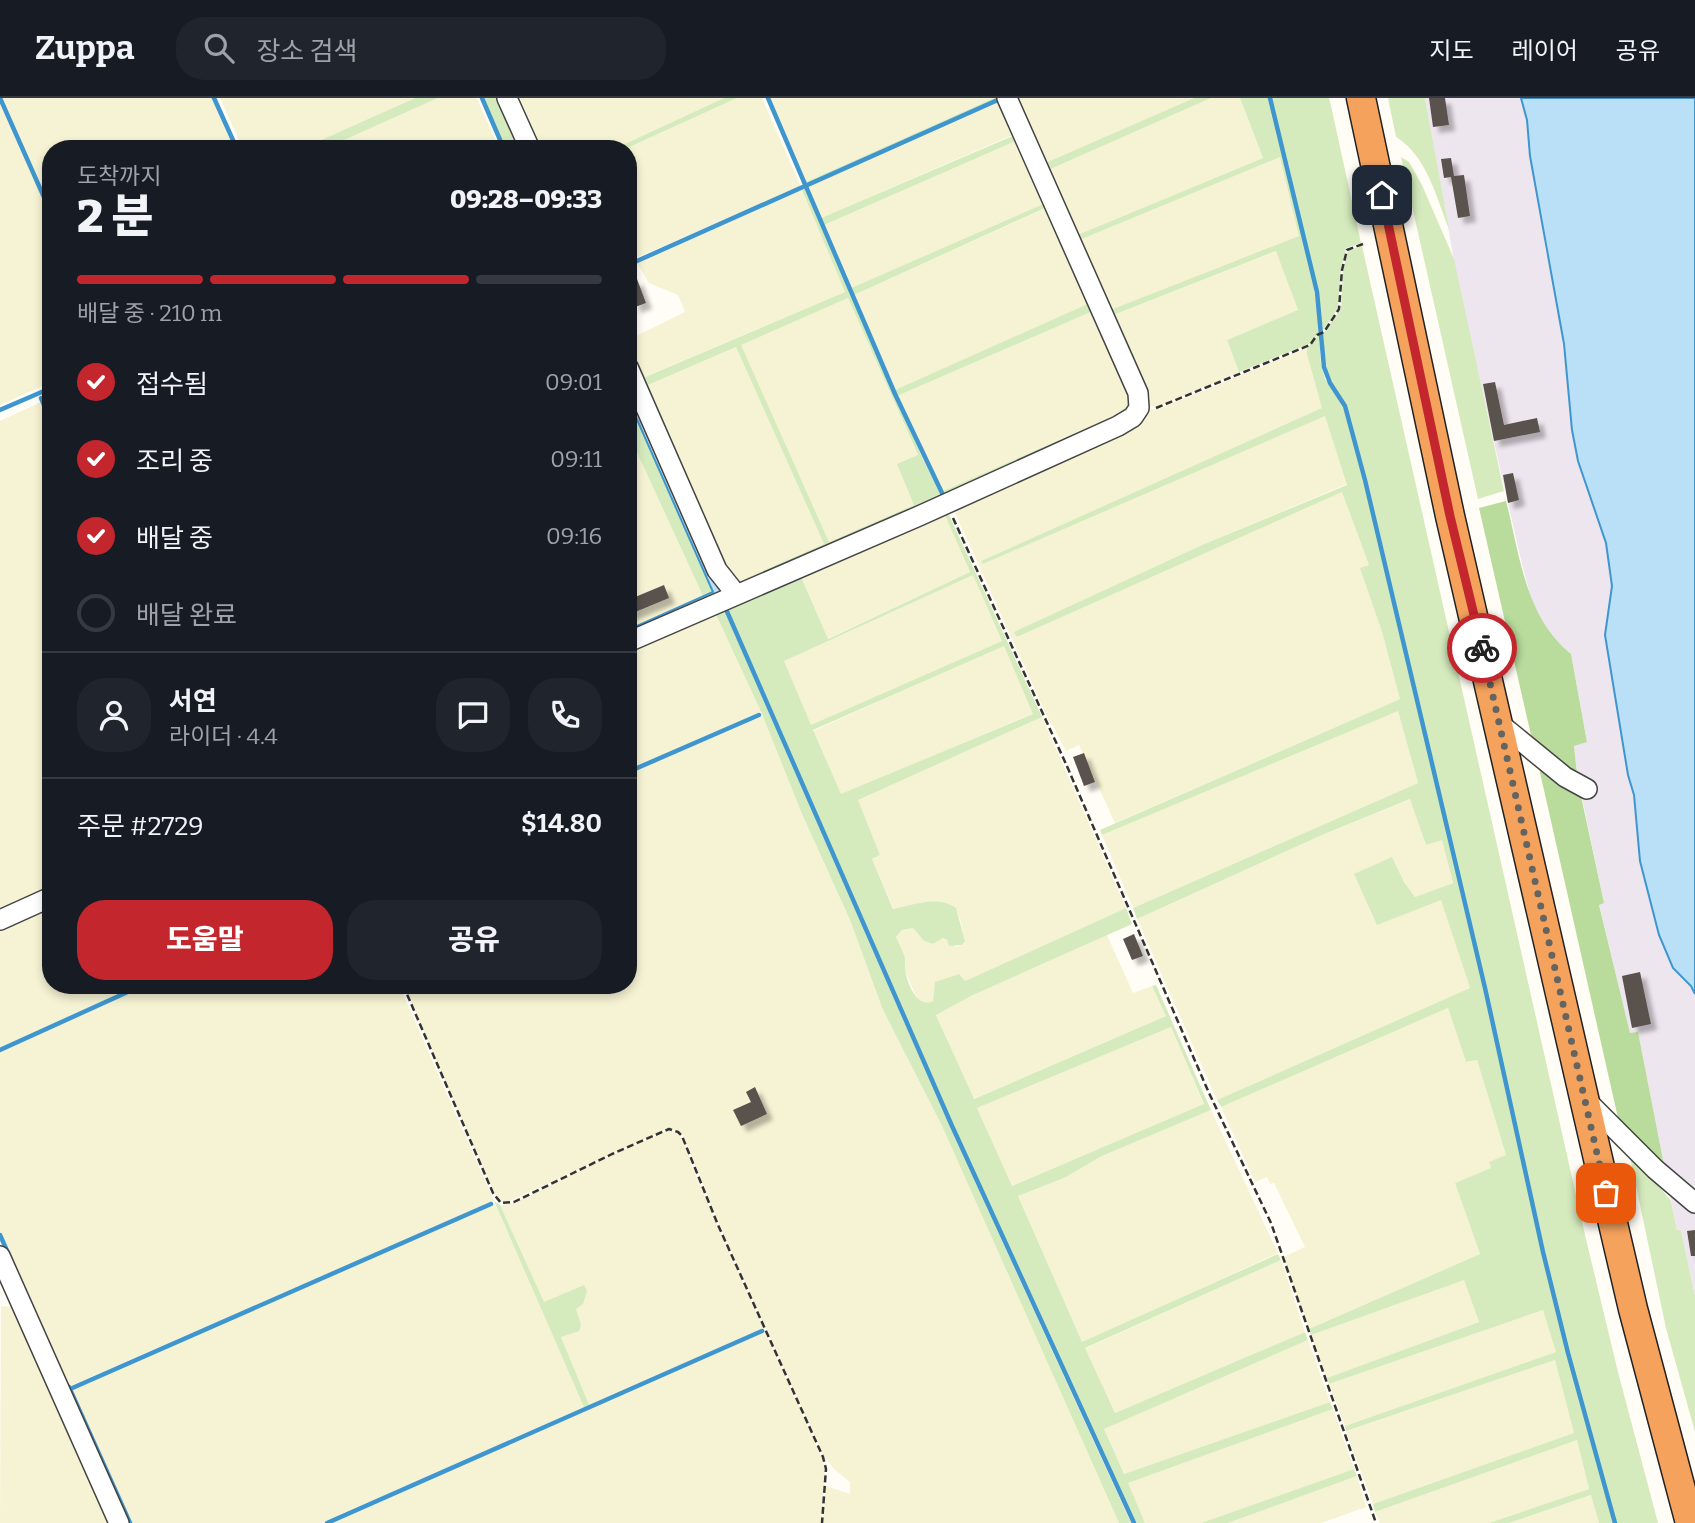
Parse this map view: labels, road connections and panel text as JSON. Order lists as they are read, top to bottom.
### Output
{
  "page": {
    "header": "Zuppa",
    "search": "장소 검색",
    "nav": ["지도", "레이어", "공유"],
    "heading": ["2 분", "도착까지", "09:28–09:33"],
    "panel": [
      "서연",
      "라이더 · 4.4",
      "주문 #2729",
      "$14.80"
    ],
    "bar": "배달 중 · 210 m",
    "list": [
      ["접수됨", "09:01"],
      ["조리 중", "09:11"],
      ["배달 중", "09:16"],
      "배달 완료"
    ],
    "buttons": ["도움말", "공유"]
  }
}
